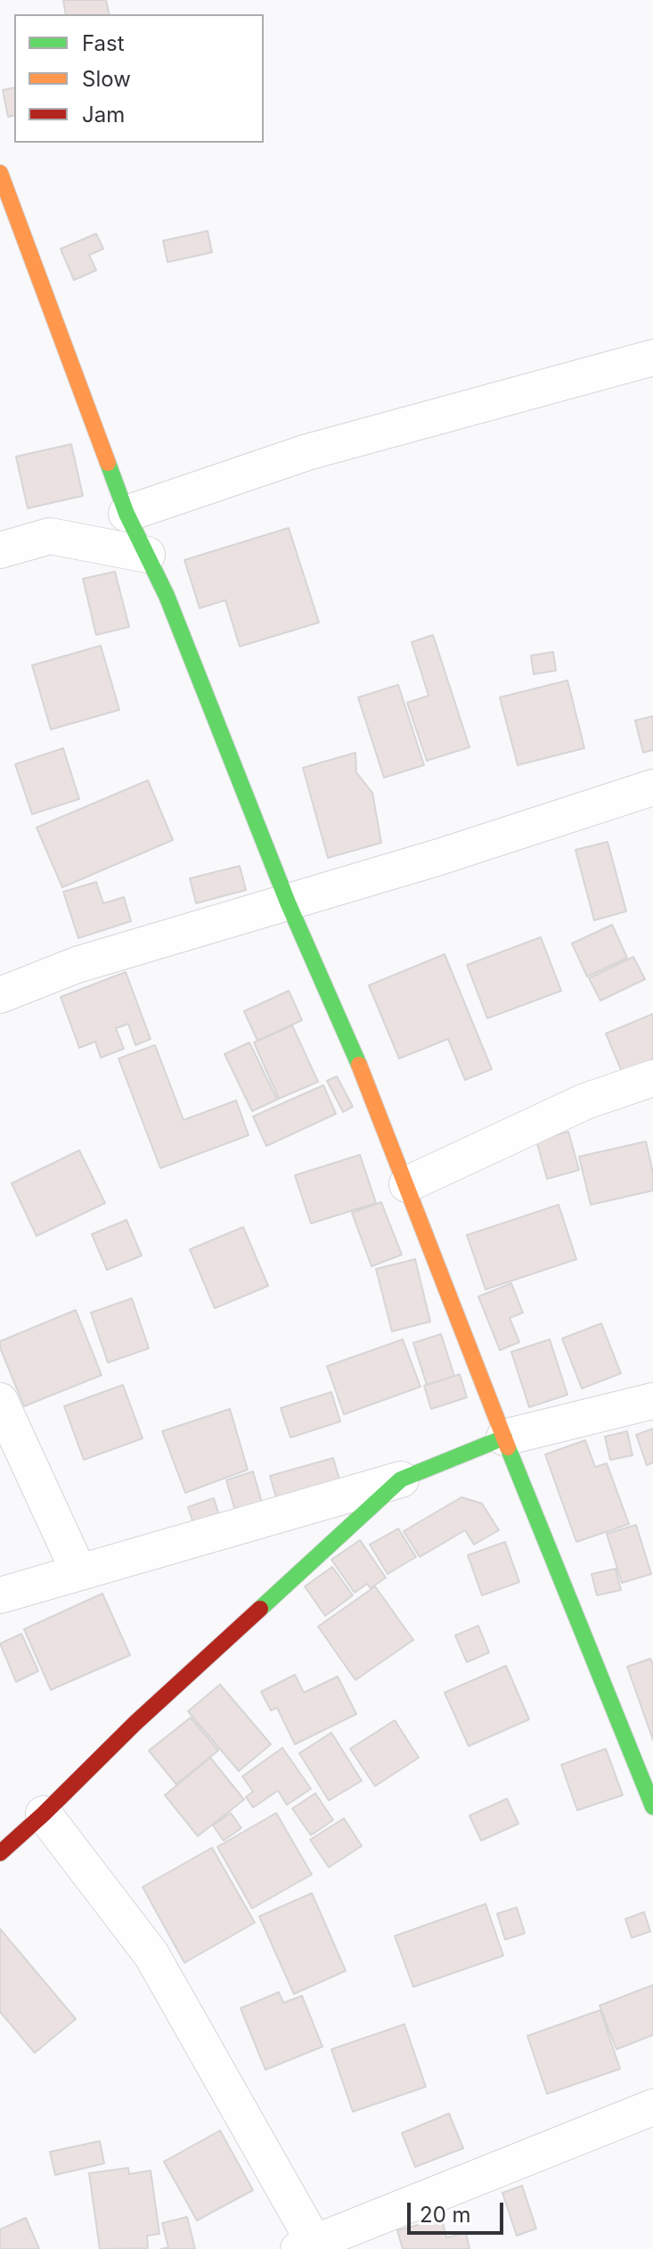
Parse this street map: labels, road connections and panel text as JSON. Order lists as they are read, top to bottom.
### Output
{
  "legend": ["Fast", "Slow", "Jam"],
  "scale_bar": "20 m"
}
